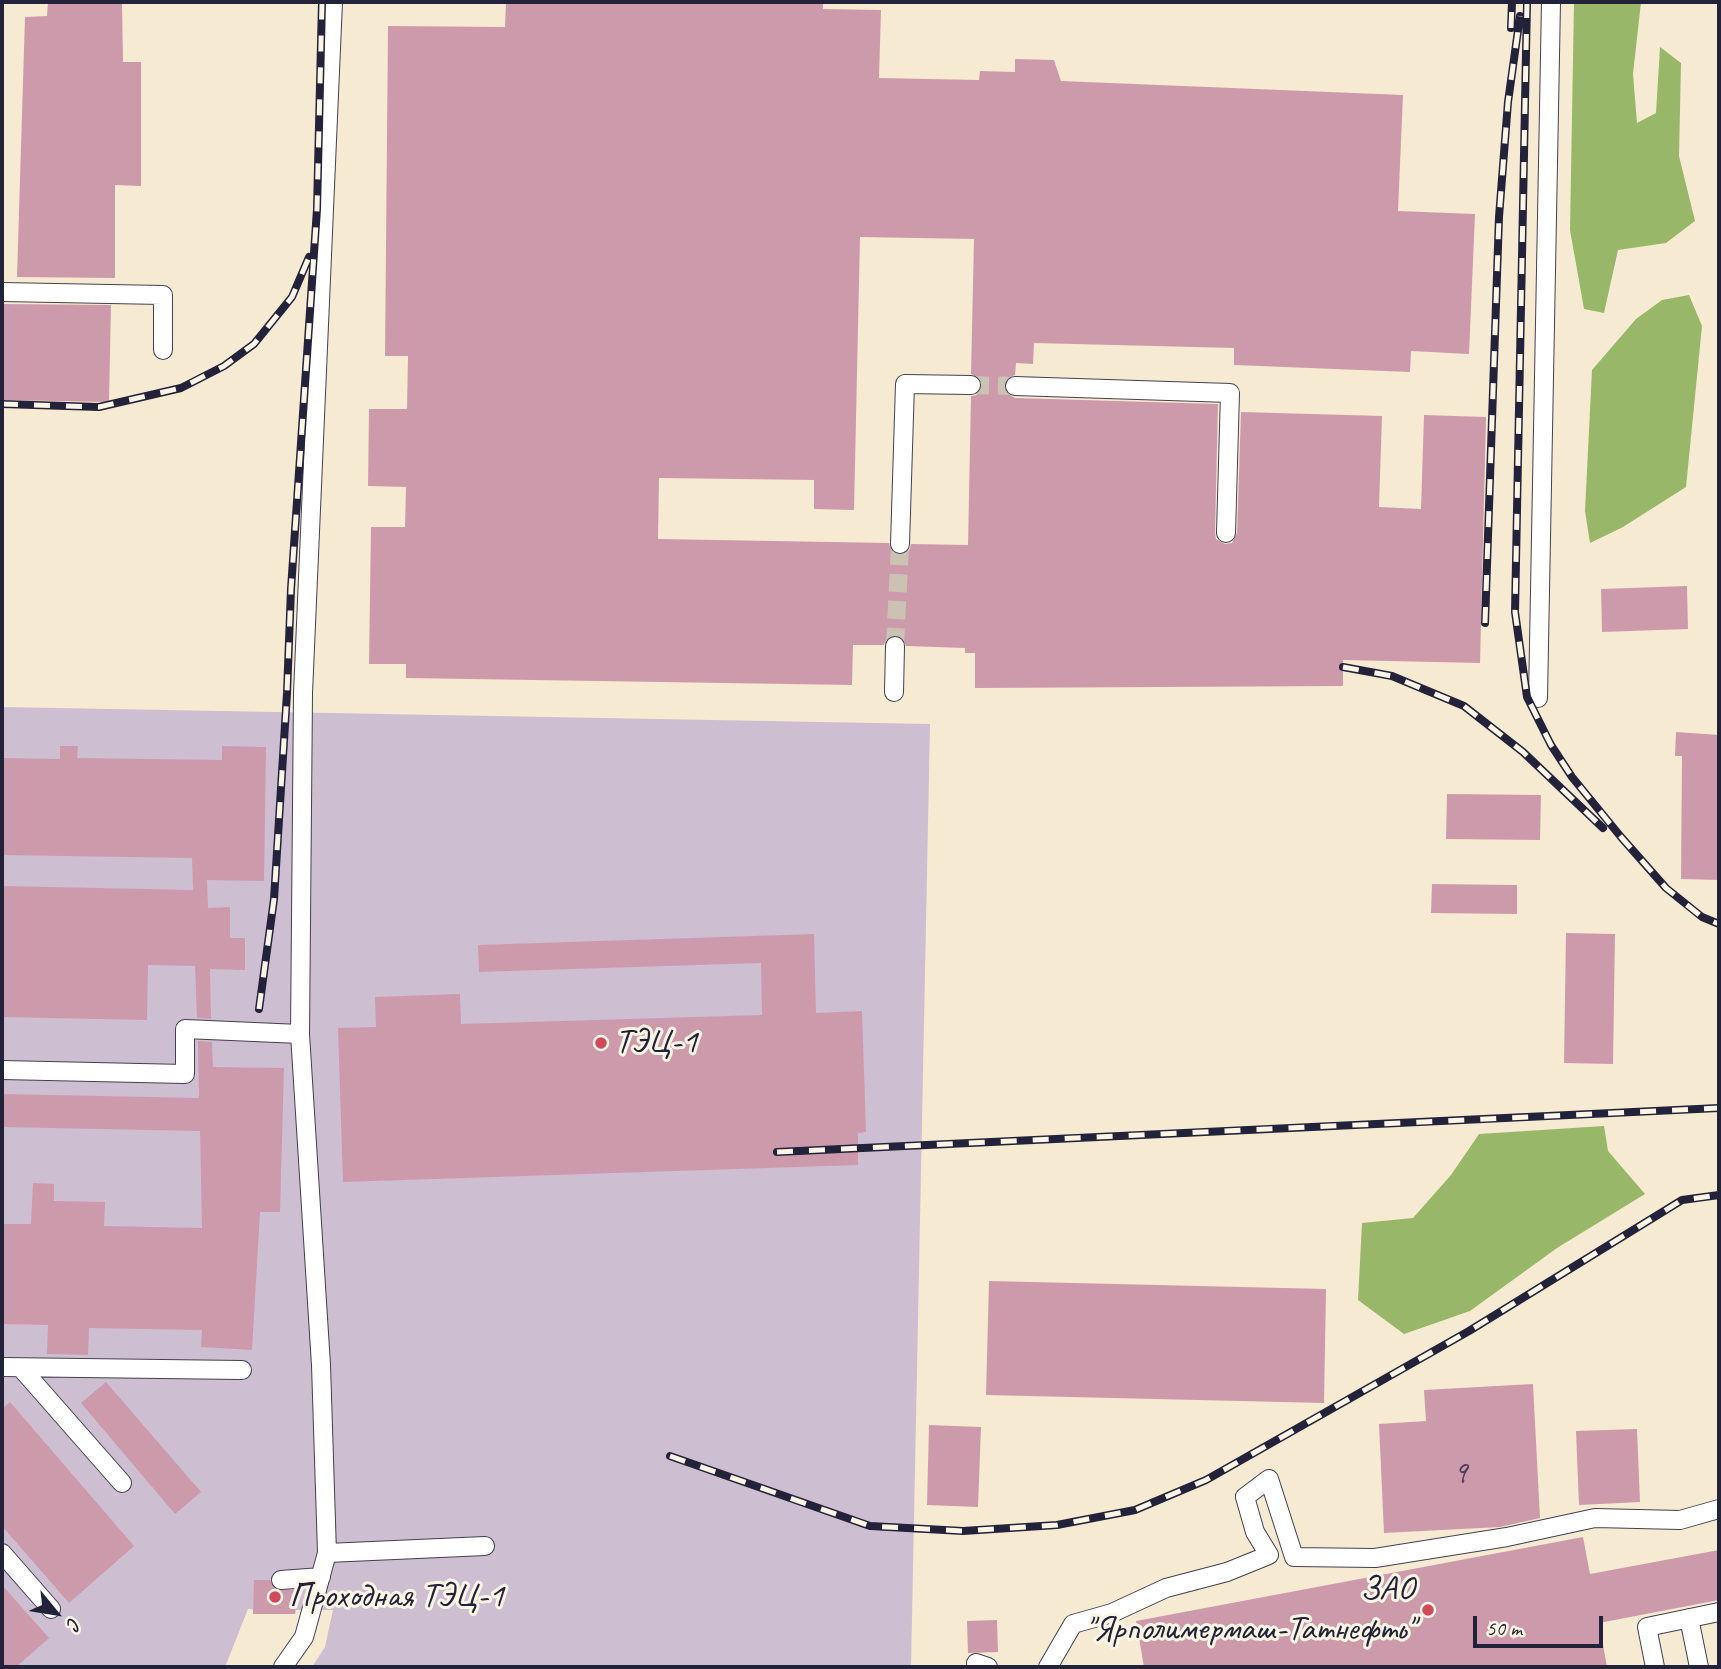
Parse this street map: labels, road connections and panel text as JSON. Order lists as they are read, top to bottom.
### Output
{
  "places": ["ТЭЦ-1", "Проходная ТЭЦ-1", "ЗАО \"Ярполимермаш-Татнефть\""],
  "house_numbers": ["9"],
  "scale_bar": "50 m",
  "north": "bottom right"
}
